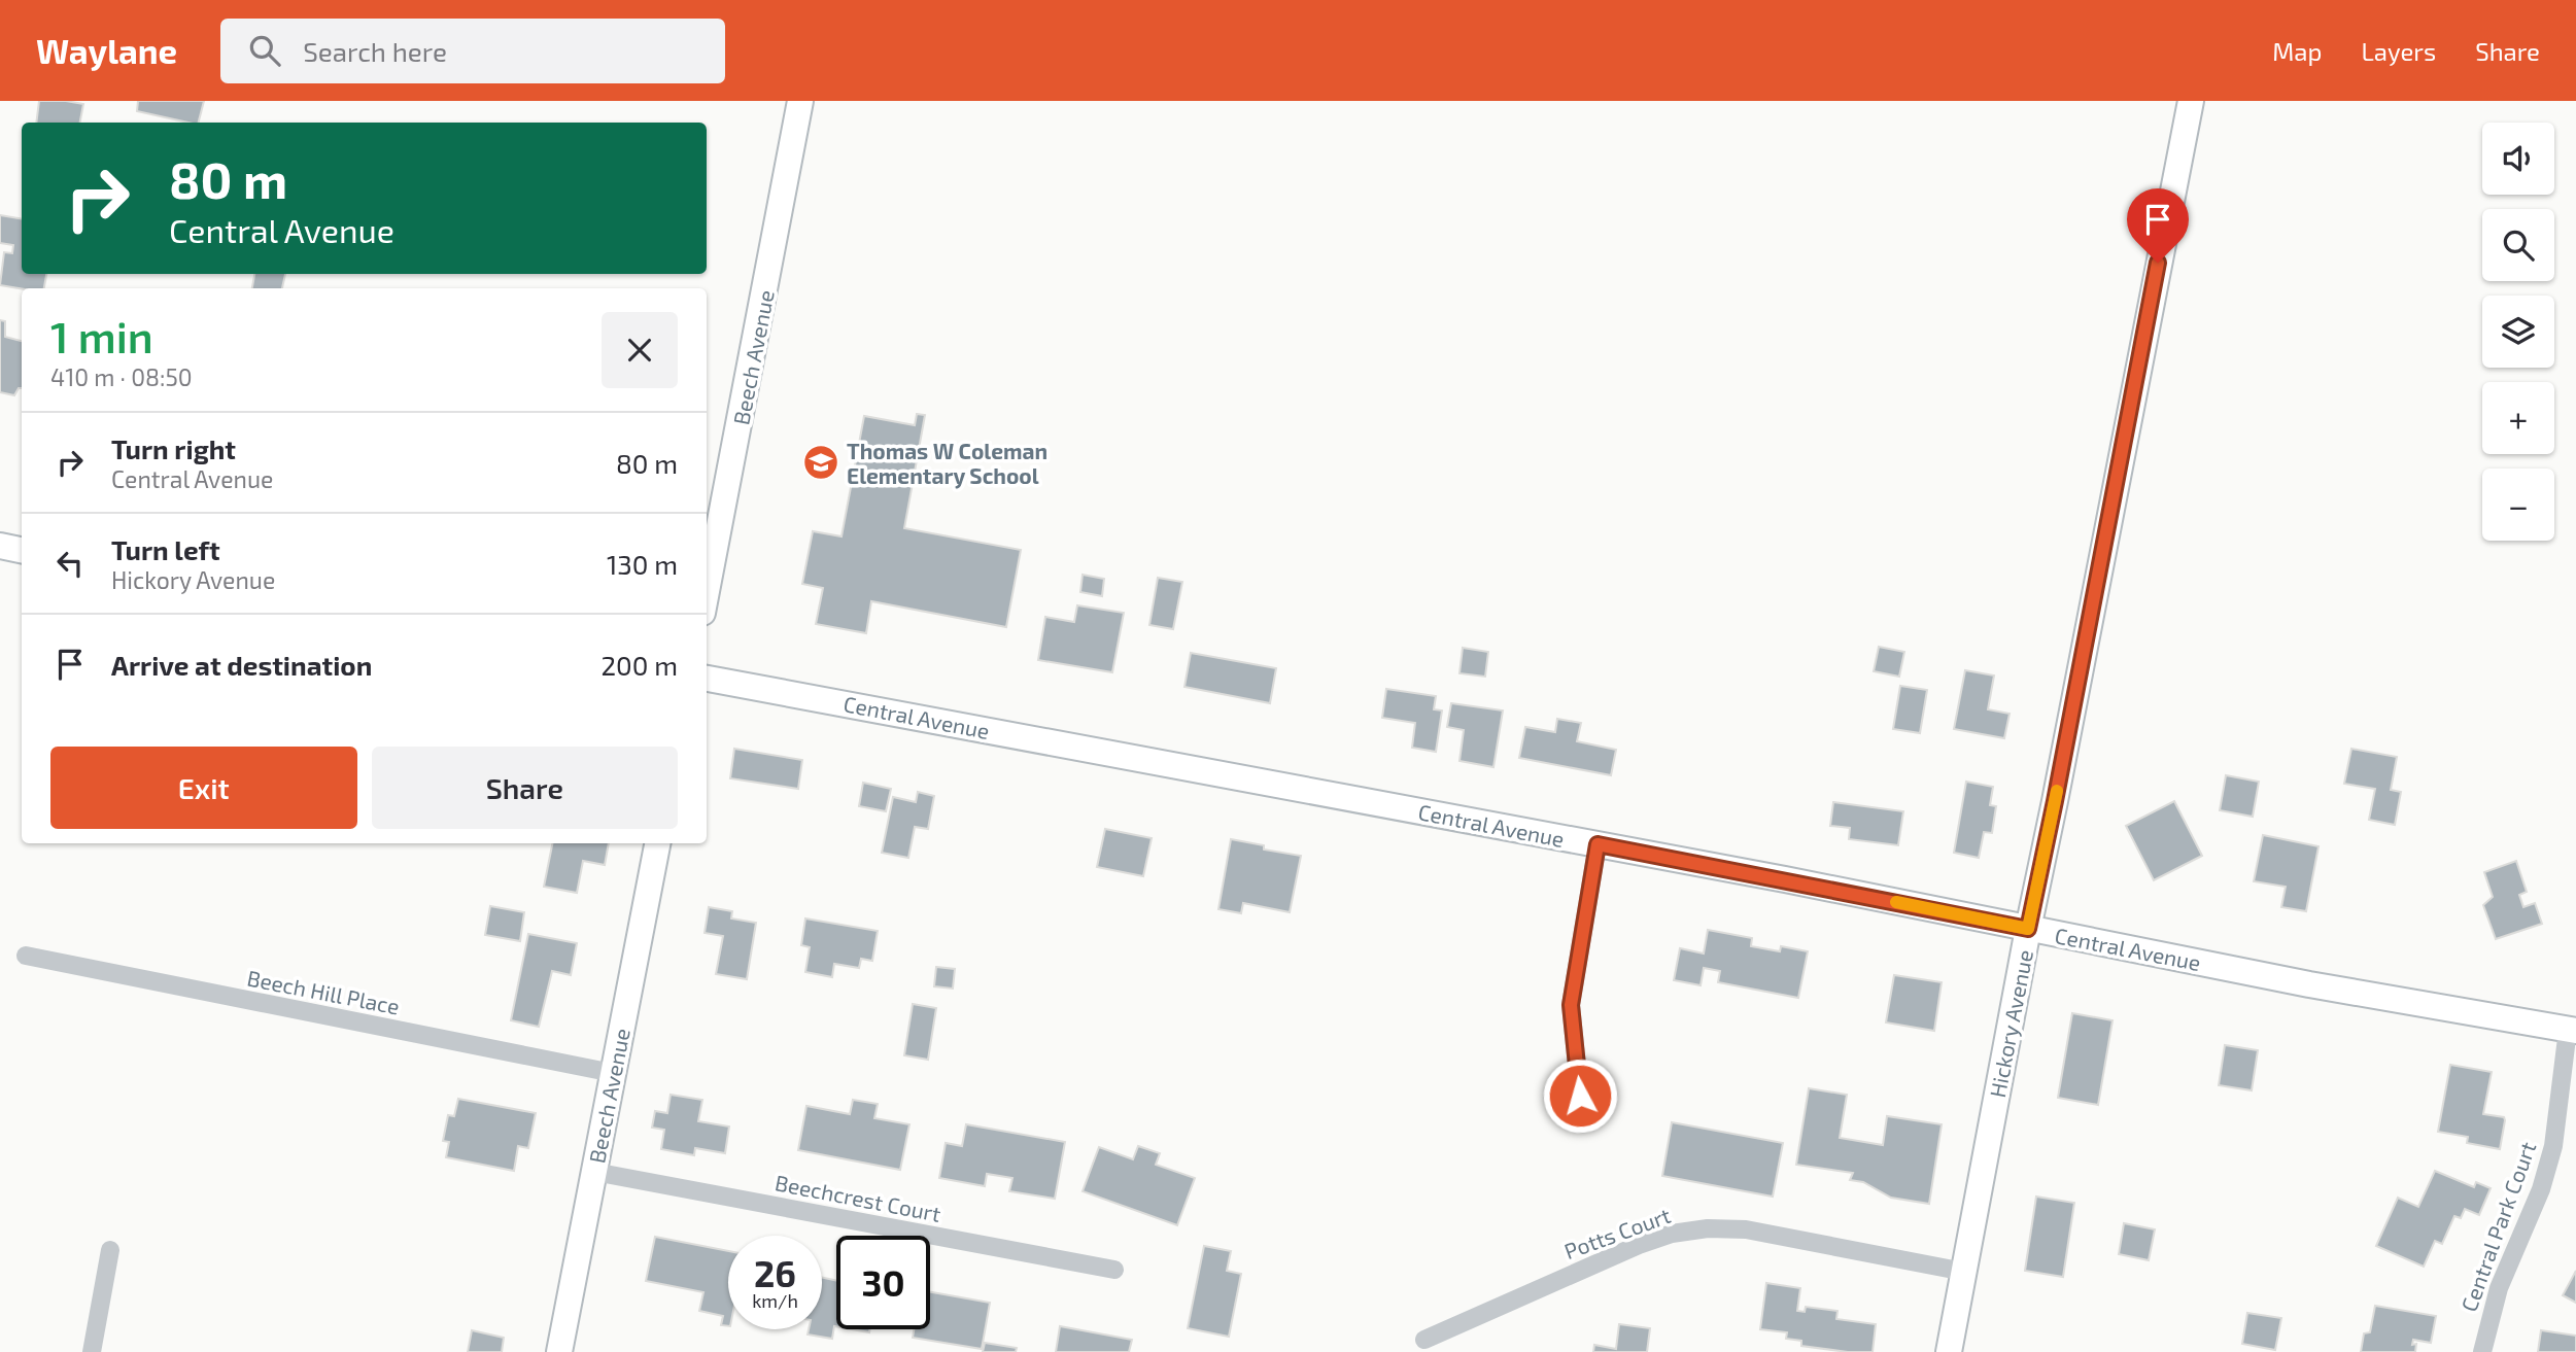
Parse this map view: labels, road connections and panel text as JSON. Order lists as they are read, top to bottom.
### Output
{
  "streets": {
    "street": [
      "Beech Avenue",
      "Central Avenue",
      "Beech Hill Place",
      "Hickory Avenue",
      "Beechcrest Court",
      "Central Park Court",
      "Potts Court"
    ]
  },
  "crossings": [
    ["Beech Avenue", "Beech Hill Place"],
    ["Beech Avenue", "Beechcrest Court"],
    ["Central Avenue", "Hickory Avenue"],
    ["Central Avenue", "Central Park Court"],
    ["Hickory Avenue", "Potts Court"]
  ],
  "places": {
    "school or university": ["Thomas W Coleman Elementary School"]
  },
  "page": {
    "header": "Waylane",
    "search": "Search here",
    "nav": ["Map", "Layers", "Share"],
    "map_buttons": ["+", "−"],
    "turn": ["80 m", "Central Avenue"],
    "heading": ["1 min", "410 m · 08:50"],
    "list": [
      {
        "name": "Turn right",
        "note": "Central Avenue",
        "value": "80 m"
      },
      {
        "name": "Turn left",
        "note": "Hickory Avenue",
        "value": "130 m"
      },
      {
        "name": "Arrive at destination",
        "value": "200 m"
      }
    ],
    "buttons": ["Exit", "Share"],
    "speed": "26 km/h",
    "limit": "30"
  }
}
